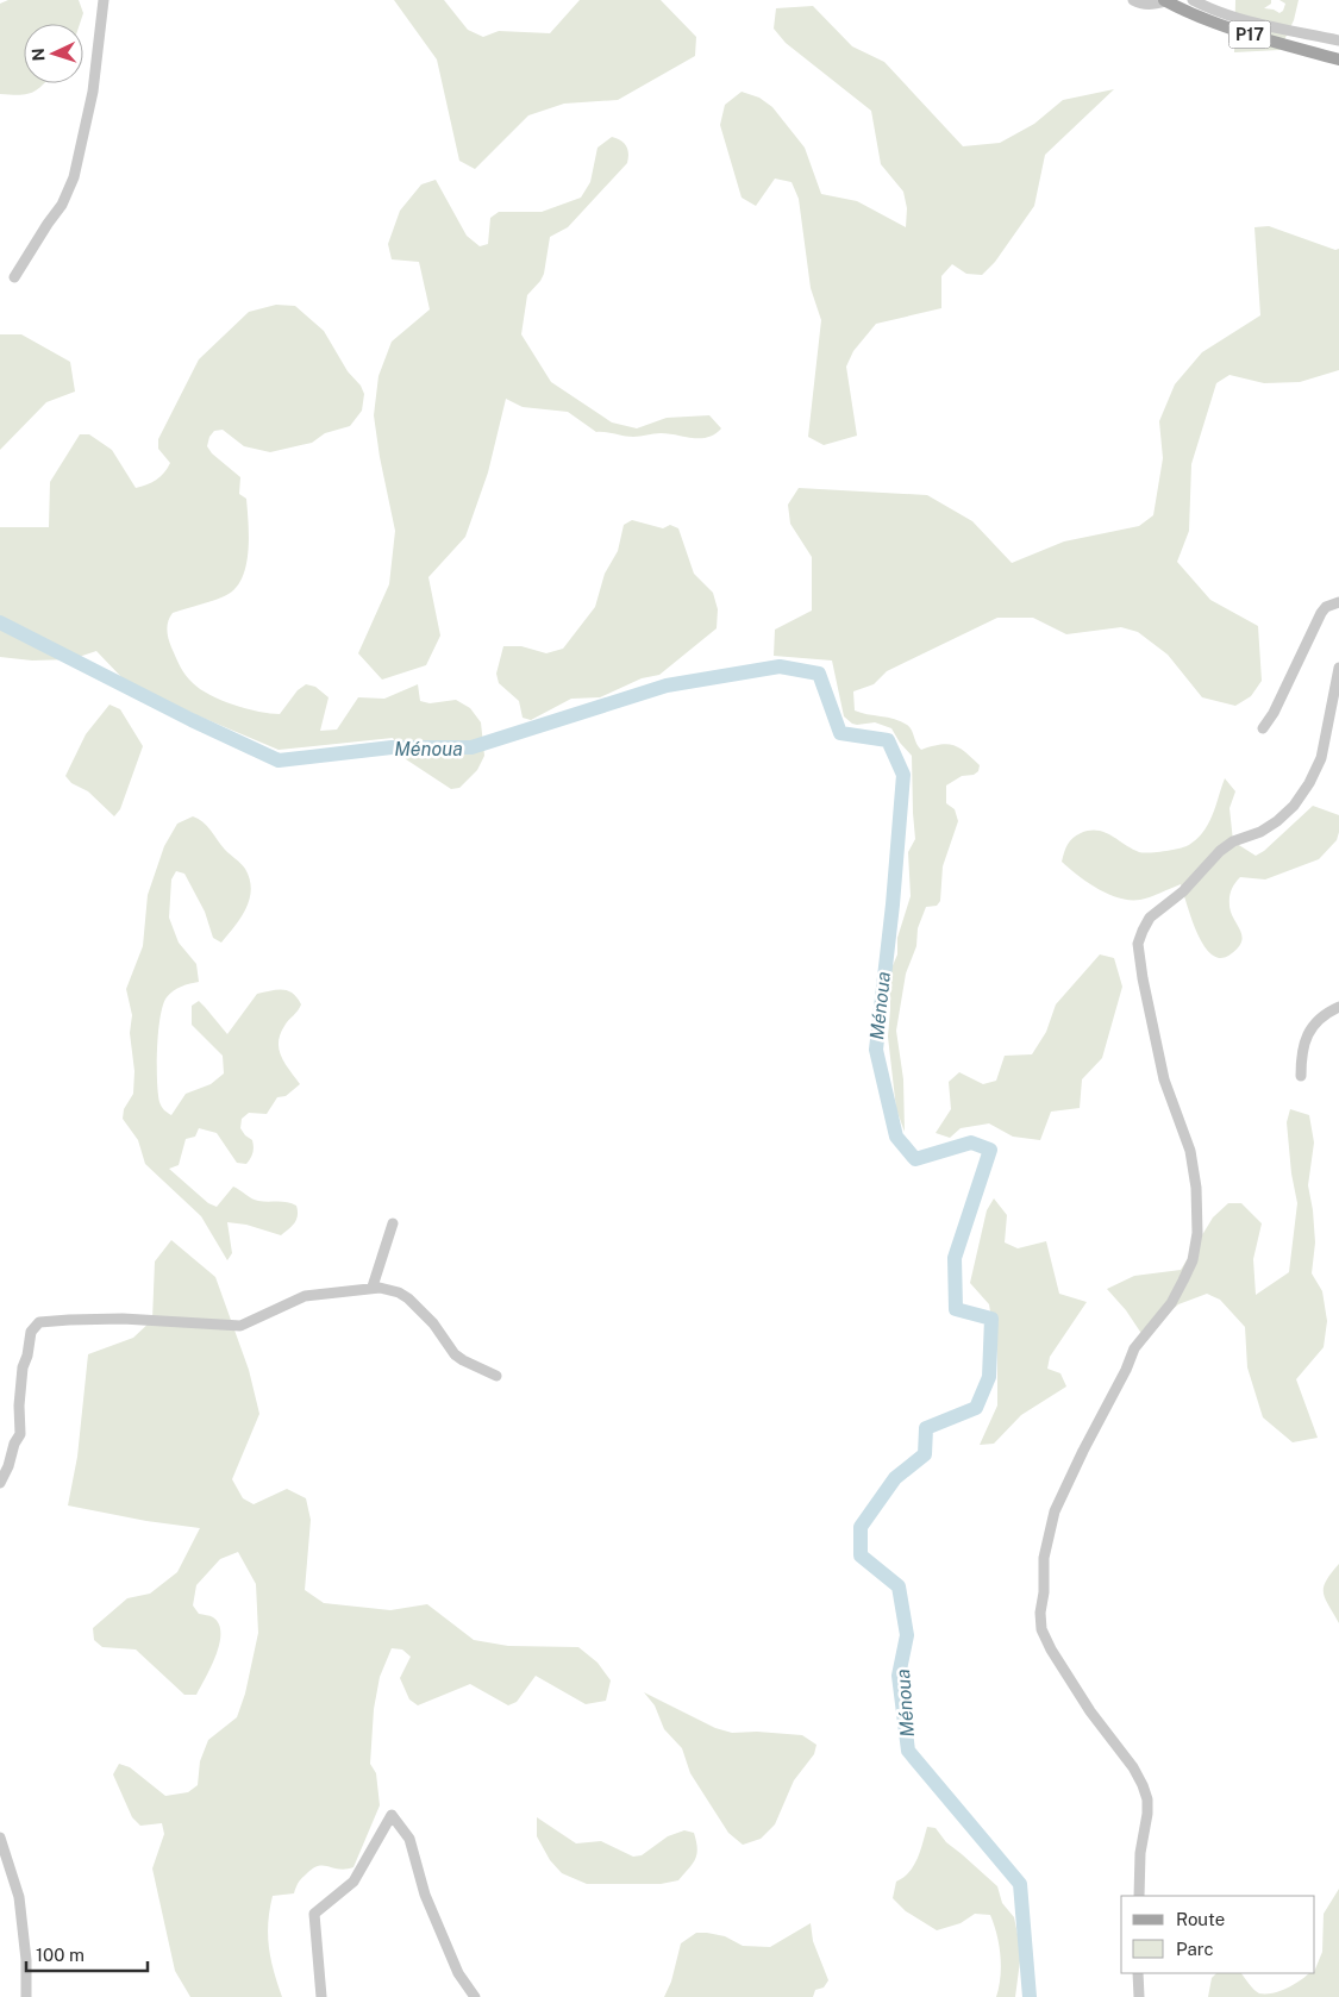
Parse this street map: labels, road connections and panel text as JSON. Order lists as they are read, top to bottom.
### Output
{
  "streets": {
    "main road": ["P17"]
  },
  "water": ["Ménoua"],
  "legend": ["Route", "Parc"],
  "scale_bar": "100 m",
  "north": "left"
}
